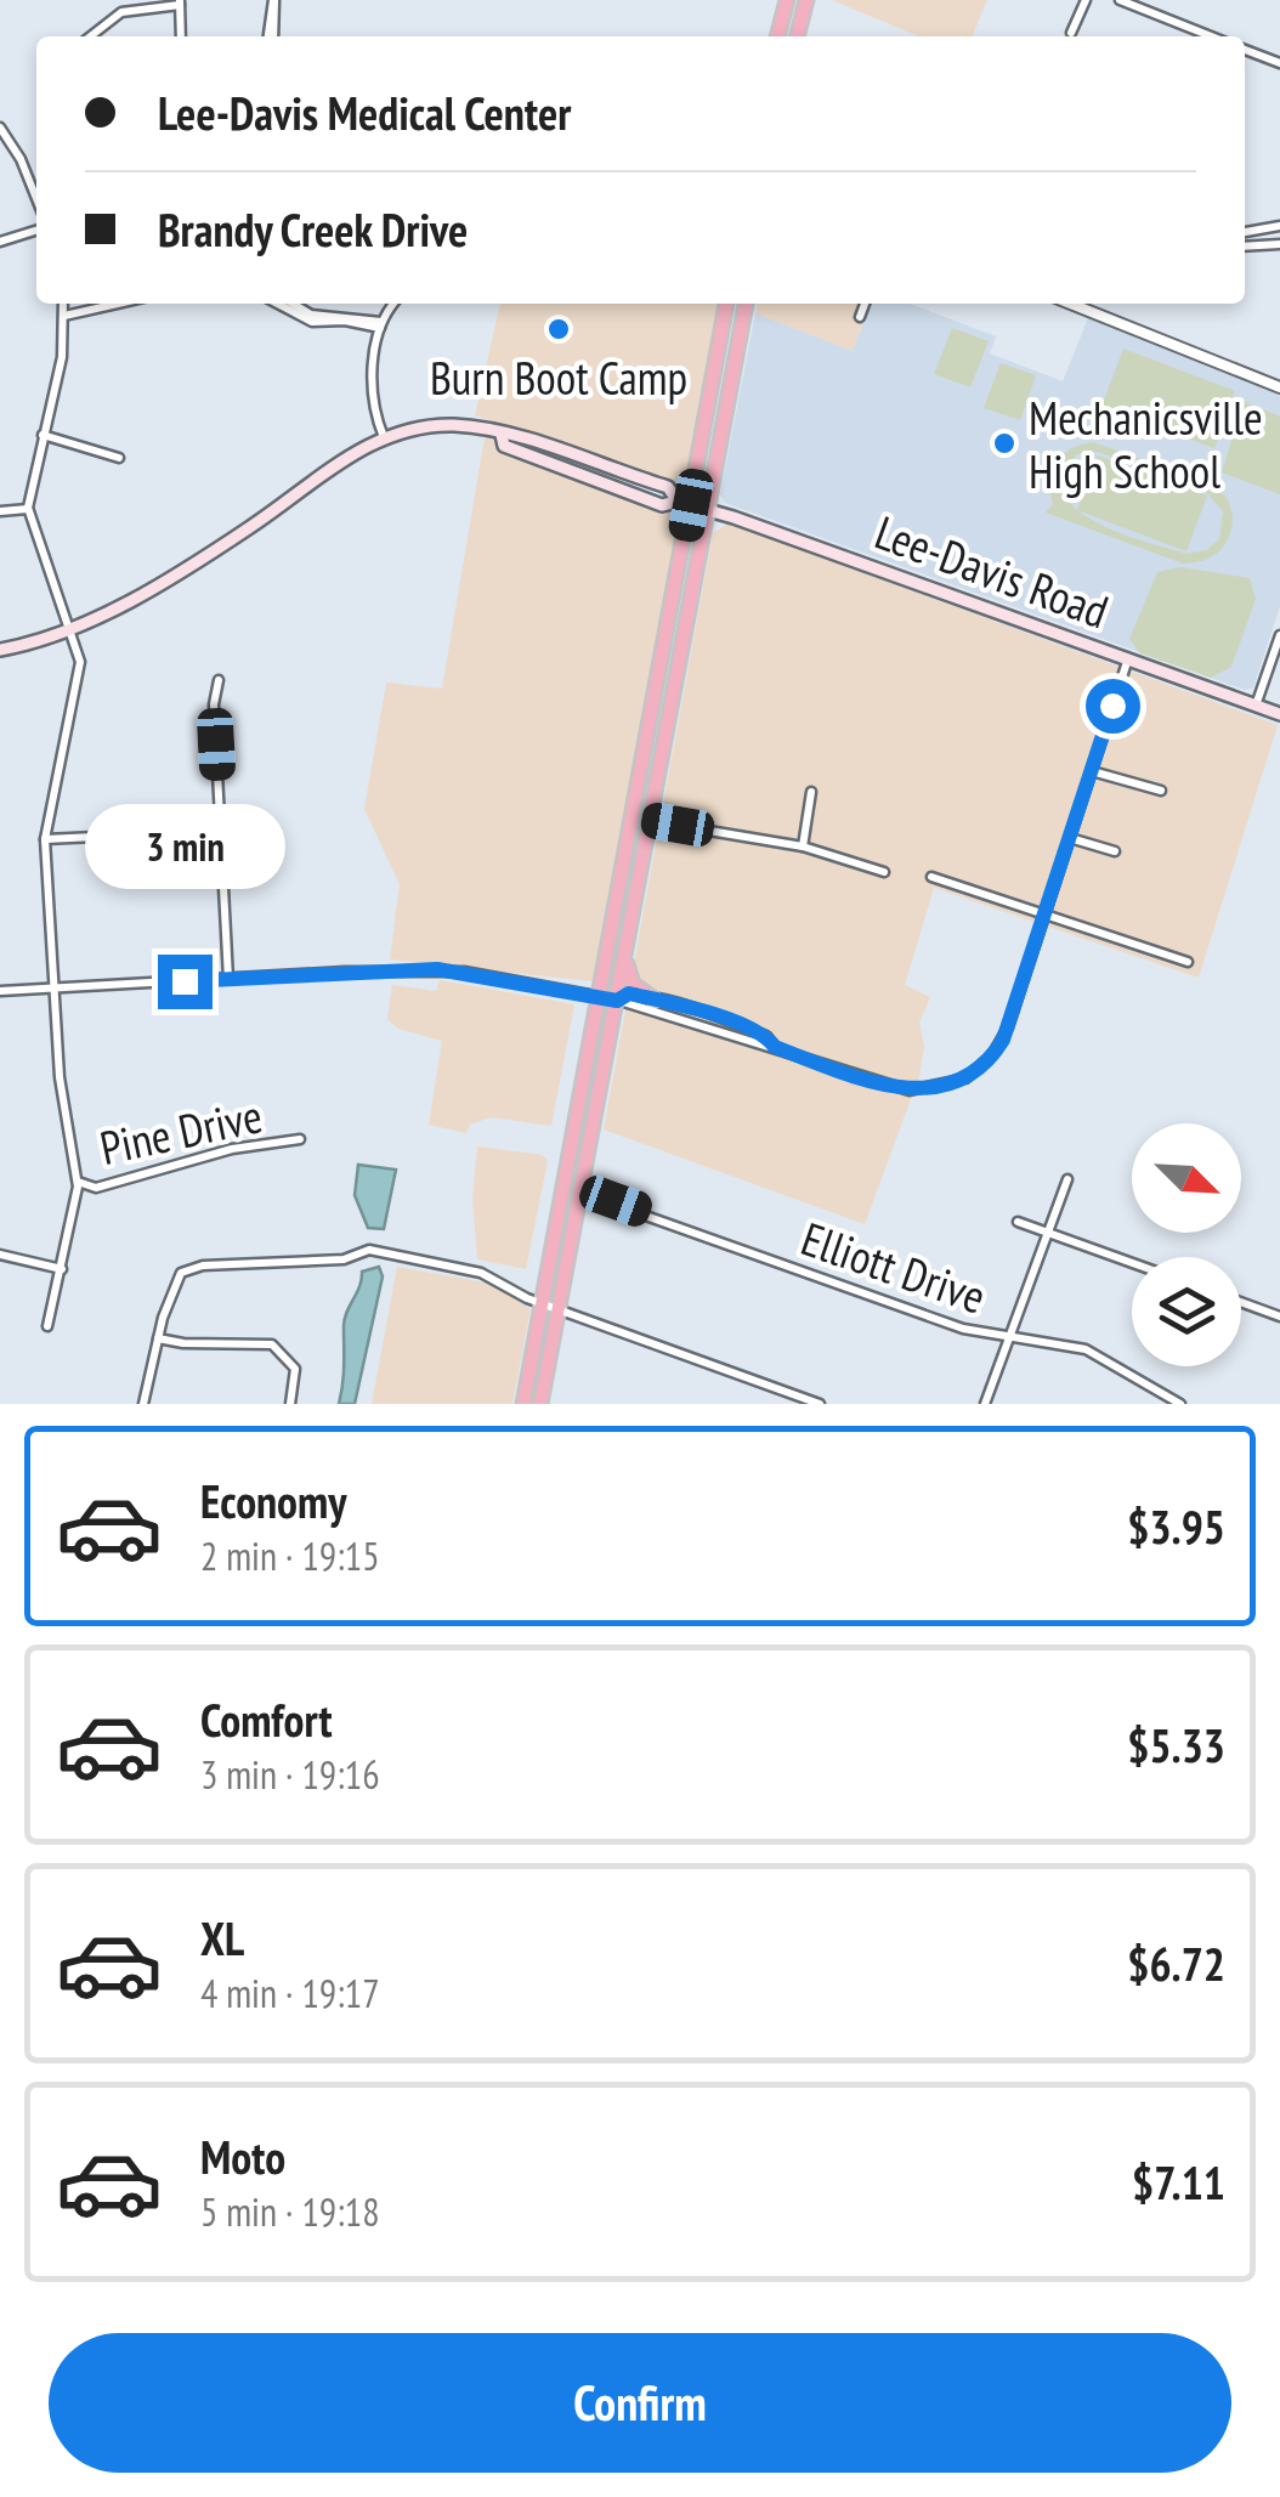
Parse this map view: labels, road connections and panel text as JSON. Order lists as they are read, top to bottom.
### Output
{
  "streets": {
    "main road": ["Lee-Davis Road"],
    "street": ["Pine Drive", "Elliott Drive"]
  },
  "places": ["Burn Boot Camp", "Mechanicsville High School"],
  "north": "bottom right",
  "page": {
    "banner": ["Lee-Davis Medical Center", "Brandy Creek Drive"],
    "bubble": "3 min",
    "list": [
      {
        "name": "Economy",
        "note": "2 min · 19:15",
        "value": "$3.95"
      },
      {
        "name": "Comfort",
        "note": "3 min · 19:16",
        "value": "$5.33"
      },
      {
        "name": "XL",
        "note": "4 min · 19:17",
        "value": "$6.72"
      },
      {
        "name": "Moto",
        "note": "5 min · 19:18",
        "value": "$7.11"
      }
    ],
    "buttons": "Confirm"
  }
}
